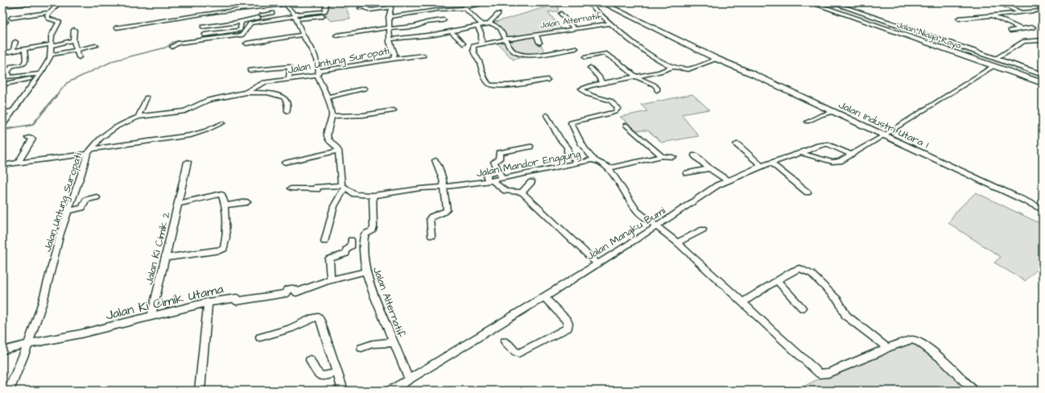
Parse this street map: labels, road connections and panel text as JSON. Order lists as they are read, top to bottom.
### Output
{
  "streets": {
    "main road": ["Jalan Niaga Raya"],
    "street": [
      "Jalan Alternatif",
      "Jalan Untung Suropati",
      "Jalan Industri Utara 1",
      "Jalan Mandor Enggung",
      "Jalan Mangku Bumi",
      "Jalan Ki Cimik 2",
      "Jalan Ki Cimik Utama"
    ]
  },
  "crossings": [
    ["Jalan Alternatif", "Jalan Industri Utara 1"],
    ["Jalan Alternatif", "Jalan Mandor Enggung"],
    ["Jalan Alternatif", "Jalan Mangku Bumi"],
    ["Jalan Alternatif", "Jalan Ki Cimik Utama"],
    ["Jalan Untung Suropati", "Jalan Ki Cimik Utama"],
    ["Jalan Mandor Enggung", "Jalan Mangku Bumi"],
    ["Jalan Ki Cimik 2", "Jalan Ki Cimik Utama"]
  ]
}
